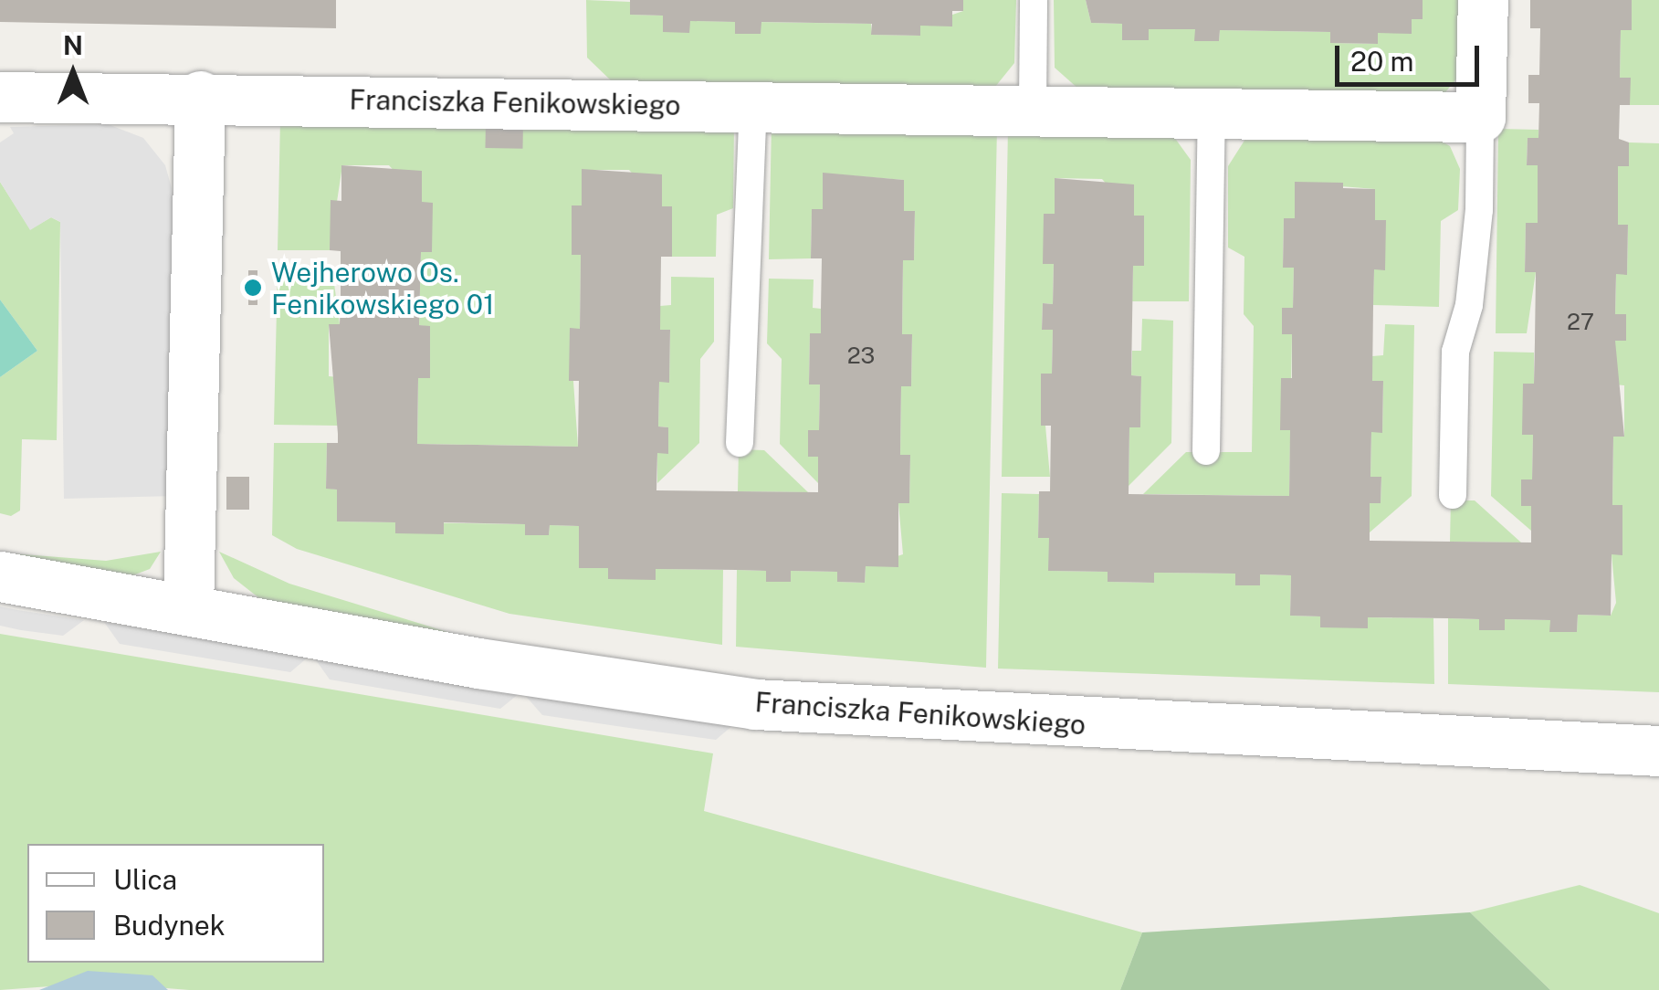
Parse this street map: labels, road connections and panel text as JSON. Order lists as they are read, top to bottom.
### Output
{
  "streets": {
    "street": ["Franciszka Fenikowskiego"]
  },
  "places": ["Wejherowo Os. Fenikowskiego 01"],
  "house_numbers": ["27", "23"],
  "legend": ["Ulica", "Budynek"],
  "scale_bar": "20 m",
  "north": "top"
}
